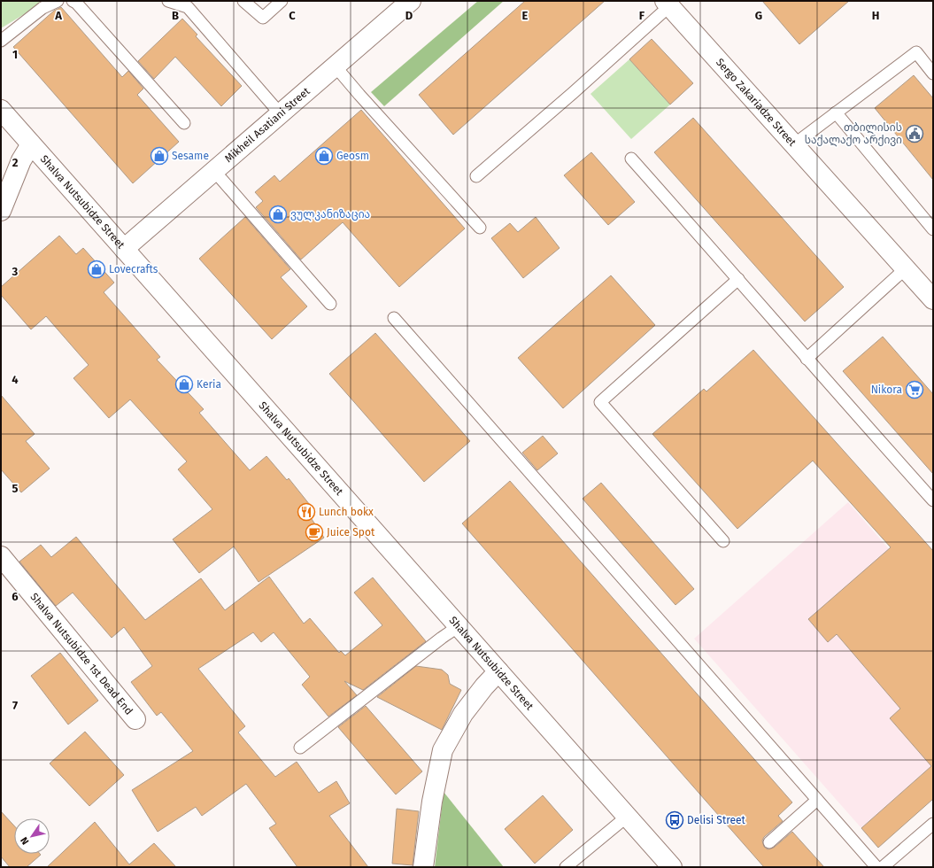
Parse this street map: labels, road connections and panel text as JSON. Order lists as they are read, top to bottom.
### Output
{
  "streets": {
    "main road": [
      "Sergo Zakariadze Street",
      "Mikheil Asatiani Street",
      "Shalva Nutsubidze Street",
      "Shalva Nutsubidze 1st Dead End"
    ]
  },
  "crossings": [
    ["Mikheil Asatiani Street", "Shalva Nutsubidze Street"]
  ],
  "places": {
    "public building": ["თბილისის საქალაქო არქივი"],
    "shop": [
      "Sesame",
      "Geosm",
      "ვულკანიზაცია",
      "Lovecrafts",
      "Keria"
    ],
    "supermarket": ["Nikora"],
    "restaurant": ["Lunch bokx"],
    "cafe": ["Juice Spot"],
    "bus stop": ["Delisi Street"]
  },
  "north": "bottom left",
  "grid": {
    "columns": [
      "A",
      "B",
      "C",
      "D",
      "E",
      "F",
      "G",
      "H"
    ],
    "rows": [
      "1",
      "2",
      "3",
      "4",
      "5",
      "6",
      "7"
    ]
  }
}
